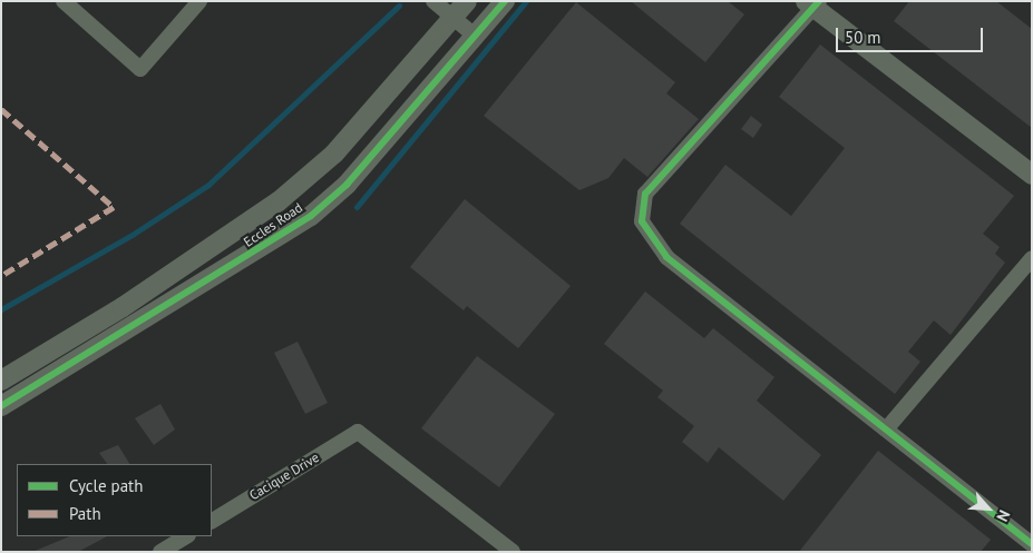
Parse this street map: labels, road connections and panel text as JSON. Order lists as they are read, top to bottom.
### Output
{
  "streets": {
    "street": ["Eccles Road", "Cacique Drive"]
  },
  "legend": ["Cycle path", "Path"],
  "scale_bar": "50 m",
  "north": "bottom right"
}
